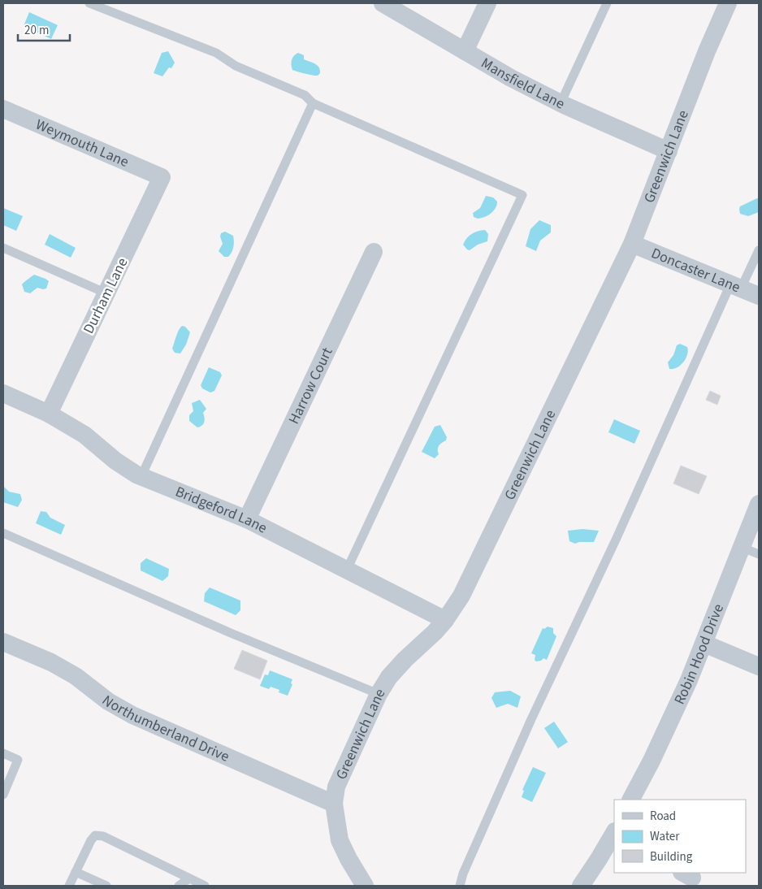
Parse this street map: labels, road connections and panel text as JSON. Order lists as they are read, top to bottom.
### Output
{
  "streets": {
    "street": [
      "Mansfield Lane",
      "Weymouth Lane",
      "Greenwich Lane",
      "Doncaster Lane",
      "Durham Lane",
      "Harrow Court",
      "Bridgeford Lane",
      "Robin Hood Drive",
      "Northumberland Drive"
    ]
  },
  "crossings": [
    ["Mansfield Lane", "Greenwich Lane"],
    ["Weymouth Lane", "Durham Lane"],
    ["Greenwich Lane", "Doncaster Lane"],
    ["Greenwich Lane", "Bridgeford Lane"],
    ["Greenwich Lane", "Northumberland Drive"],
    ["Durham Lane", "Bridgeford Lane"],
    ["Harrow Court", "Bridgeford Lane"]
  ],
  "legend": ["Road", "Water", "Building"],
  "scale_bar": "20 m"
}
